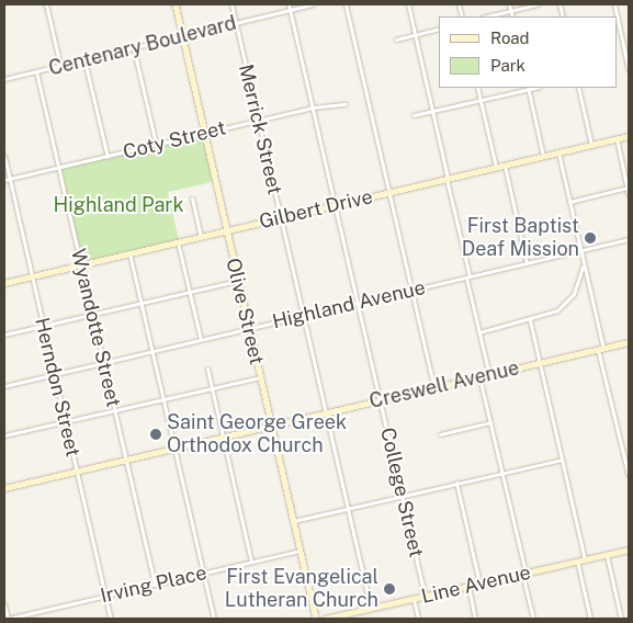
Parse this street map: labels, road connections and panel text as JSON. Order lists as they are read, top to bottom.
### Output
{
  "streets": {
    "street": [
      "Centenary Boulevard",
      "Merrick Street",
      "Coty Street",
      "Gilbert Drive",
      "Highland Avenue",
      "Olive Street",
      "Wyandotte Street",
      "Creswell Avenue",
      "Herndon Street",
      "College Street",
      "Irving Place",
      "Line Avenue"
    ]
  },
  "crossings": [
    ["Centenary Boulevard", "Merrick Street"],
    ["Centenary Boulevard", "Olive Street"],
    ["Centenary Boulevard", "Wyandotte Street"],
    ["Centenary Boulevard", "College Street"],
    ["Merrick Street", "Coty Street"],
    ["Merrick Street", "Gilbert Drive"],
    ["Merrick Street", "Highland Avenue"],
    ["Merrick Street", "Creswell Avenue"],
    ["Merrick Street", "Line Avenue"],
    ["Coty Street", "Olive Street"],
    ["Coty Street", "Wyandotte Street"],
    ["Coty Street", "Herndon Street"],
    ["Coty Street", "College Street"],
    ["Gilbert Drive", "Olive Street"],
    ["Gilbert Drive", "Wyandotte Street"],
    ["Gilbert Drive", "Herndon Street"],
    ["Gilbert Drive", "College Street"],
    ["Highland Avenue", "Olive Street"],
    ["Highland Avenue", "Wyandotte Street"],
    ["Highland Avenue", "Herndon Street"],
    ["Highland Avenue", "College Street"],
    ["Olive Street", "Creswell Avenue"],
    ["Olive Street", "Irving Place"],
    ["Wyandotte Street", "Creswell Avenue"],
    ["Wyandotte Street", "Irving Place"],
    ["Creswell Avenue", "Herndon Street"],
    ["Creswell Avenue", "College Street"],
    ["Herndon Street", "Irving Place"],
    ["College Street", "Line Avenue"]
  ],
  "parks": ["Highland Park"],
  "places": ["First Baptist Deaf Mission", "Saint George Greek Orthodox Church", "First Evangelical Lutheran Church"],
  "legend": ["Road", "Park"]
}
